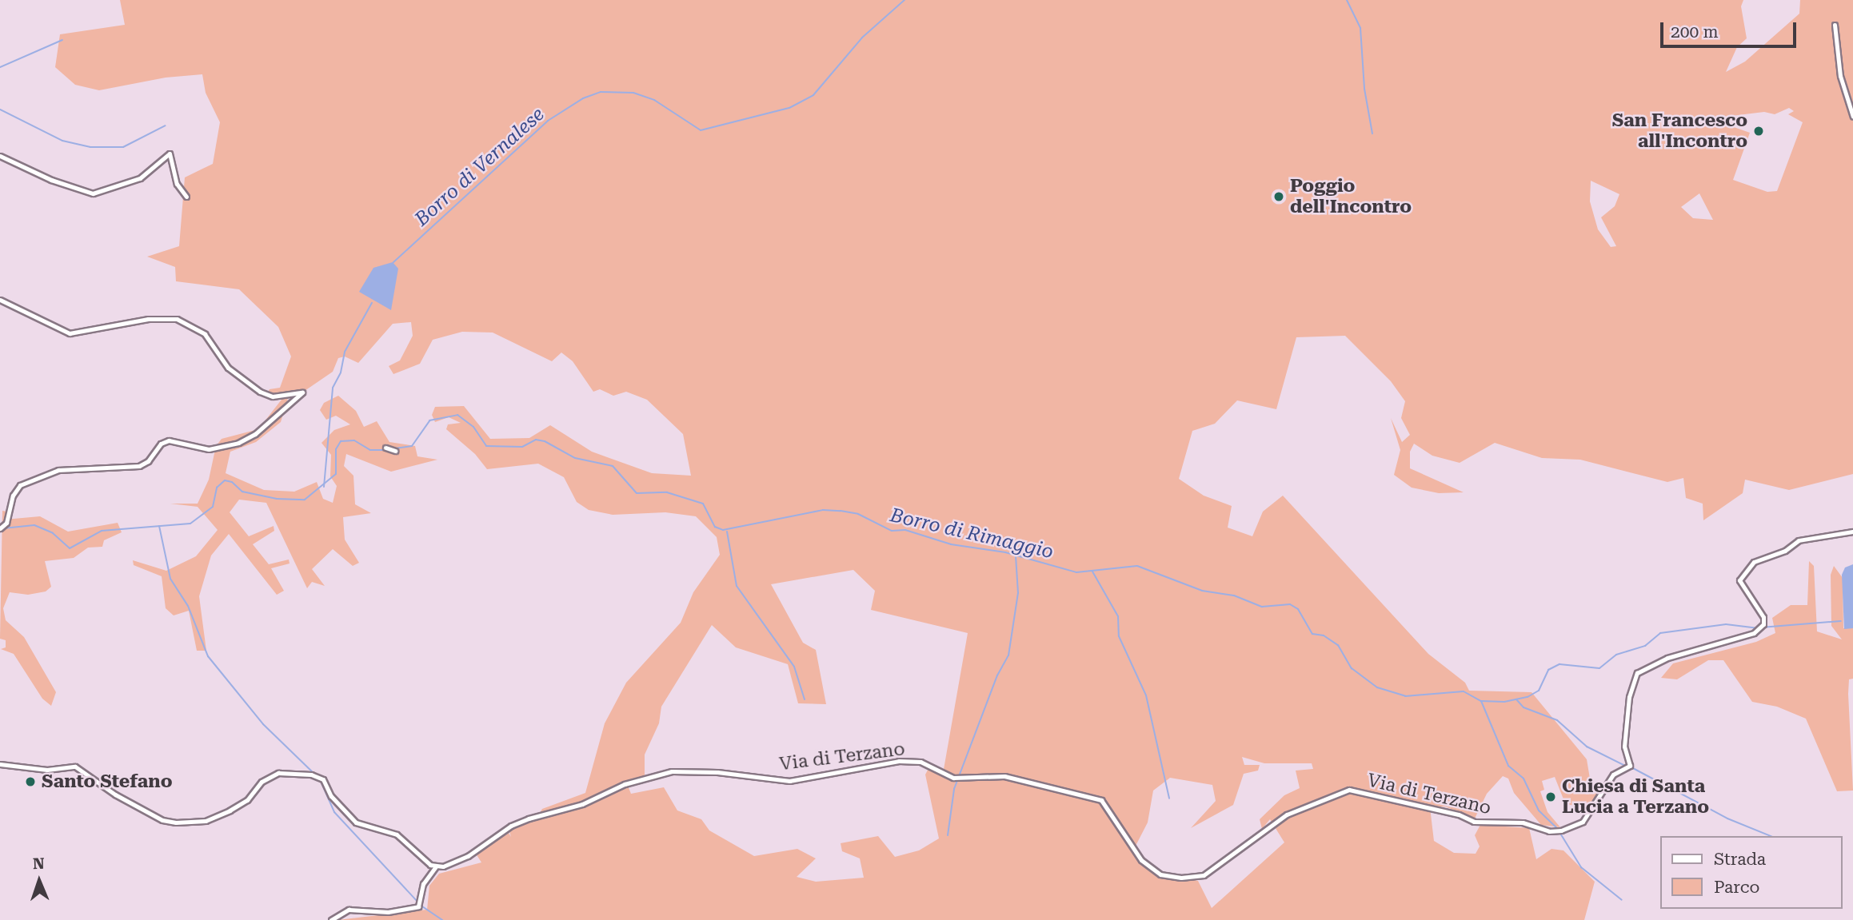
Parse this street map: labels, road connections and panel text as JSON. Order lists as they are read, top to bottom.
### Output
{
  "streets": {
    "street": ["Via di Terzano"]
  },
  "water": ["Borro di Vernalese", "Borro di Rimaggio"],
  "places": [
    "San Francesco all'Incontro",
    "Poggio dell'Incontro",
    "Santo Stefano",
    "Chiesa di Santa Lucia a Terzano"
  ],
  "legend": ["Strada", "Parco"],
  "scale_bar": "200 m",
  "north": "top"
}
